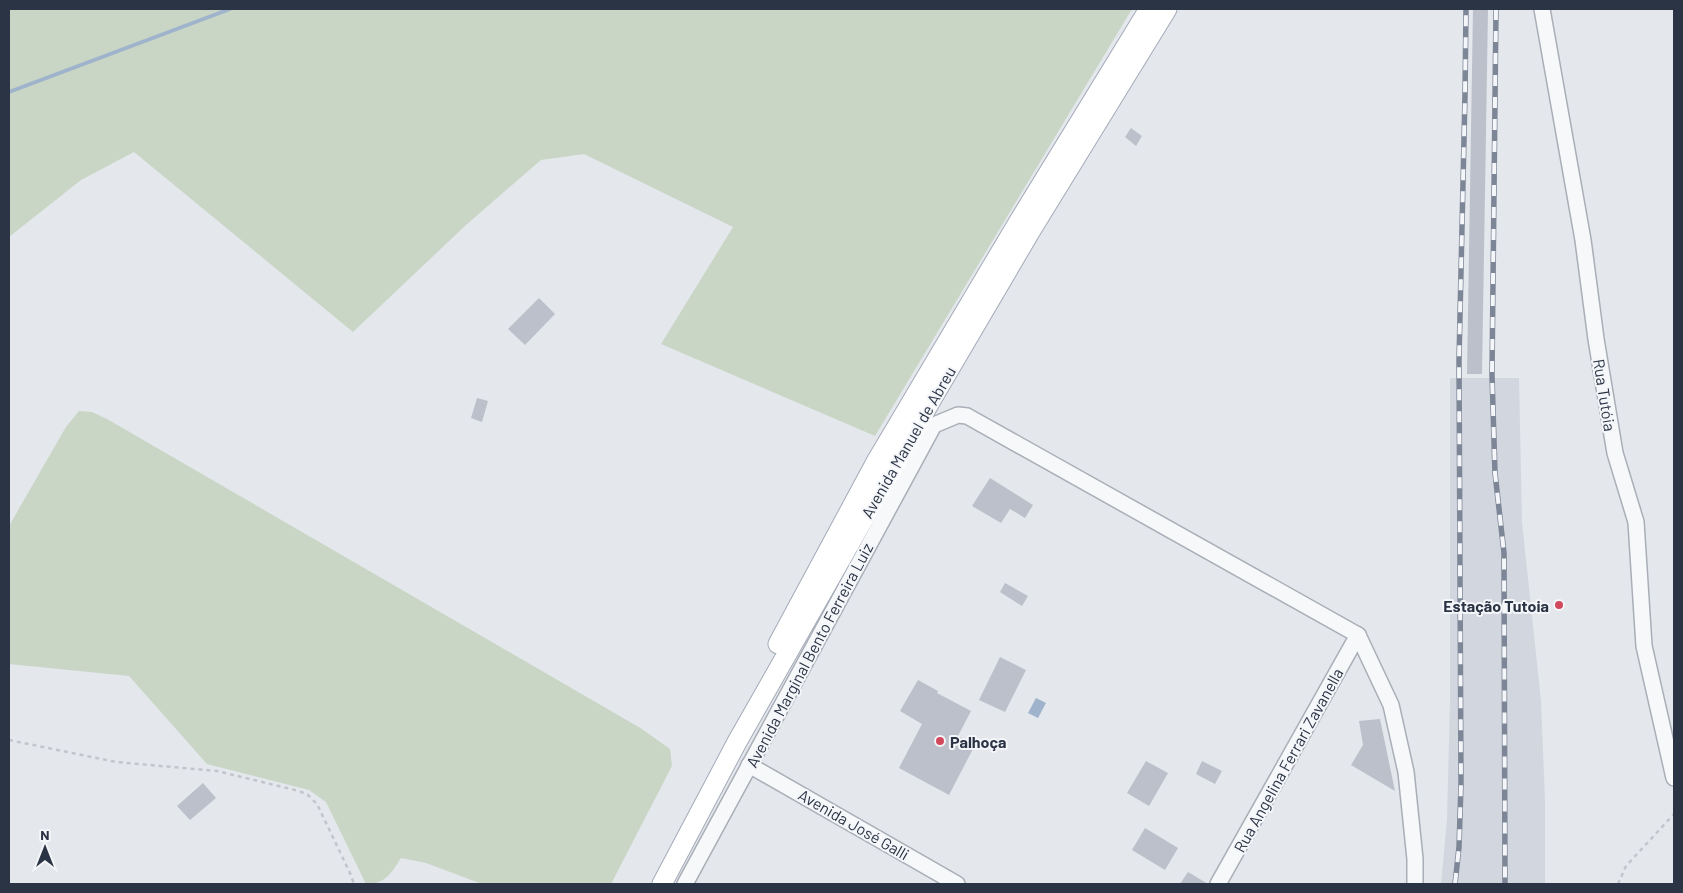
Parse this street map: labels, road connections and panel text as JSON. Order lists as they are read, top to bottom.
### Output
{
  "streets": {
    "main road": ["Avenida Manuel de Abreu"],
    "street": [
      "Rua Tutóia",
      "Avenida Marginal Bento Ferreira Luiz",
      "Rua Angelina Ferrari Zavanella",
      "Avenida José Galli"
    ]
  },
  "crossings": [
    ["Avenida Marginal Bento Ferreira Luiz", "Rua Angelina Ferrari Zavanella"],
    ["Avenida Marginal Bento Ferreira Luiz", "Avenida José Galli"]
  ],
  "places": ["Estação Tutoia", "Palhoça"],
  "north": "top"
}
